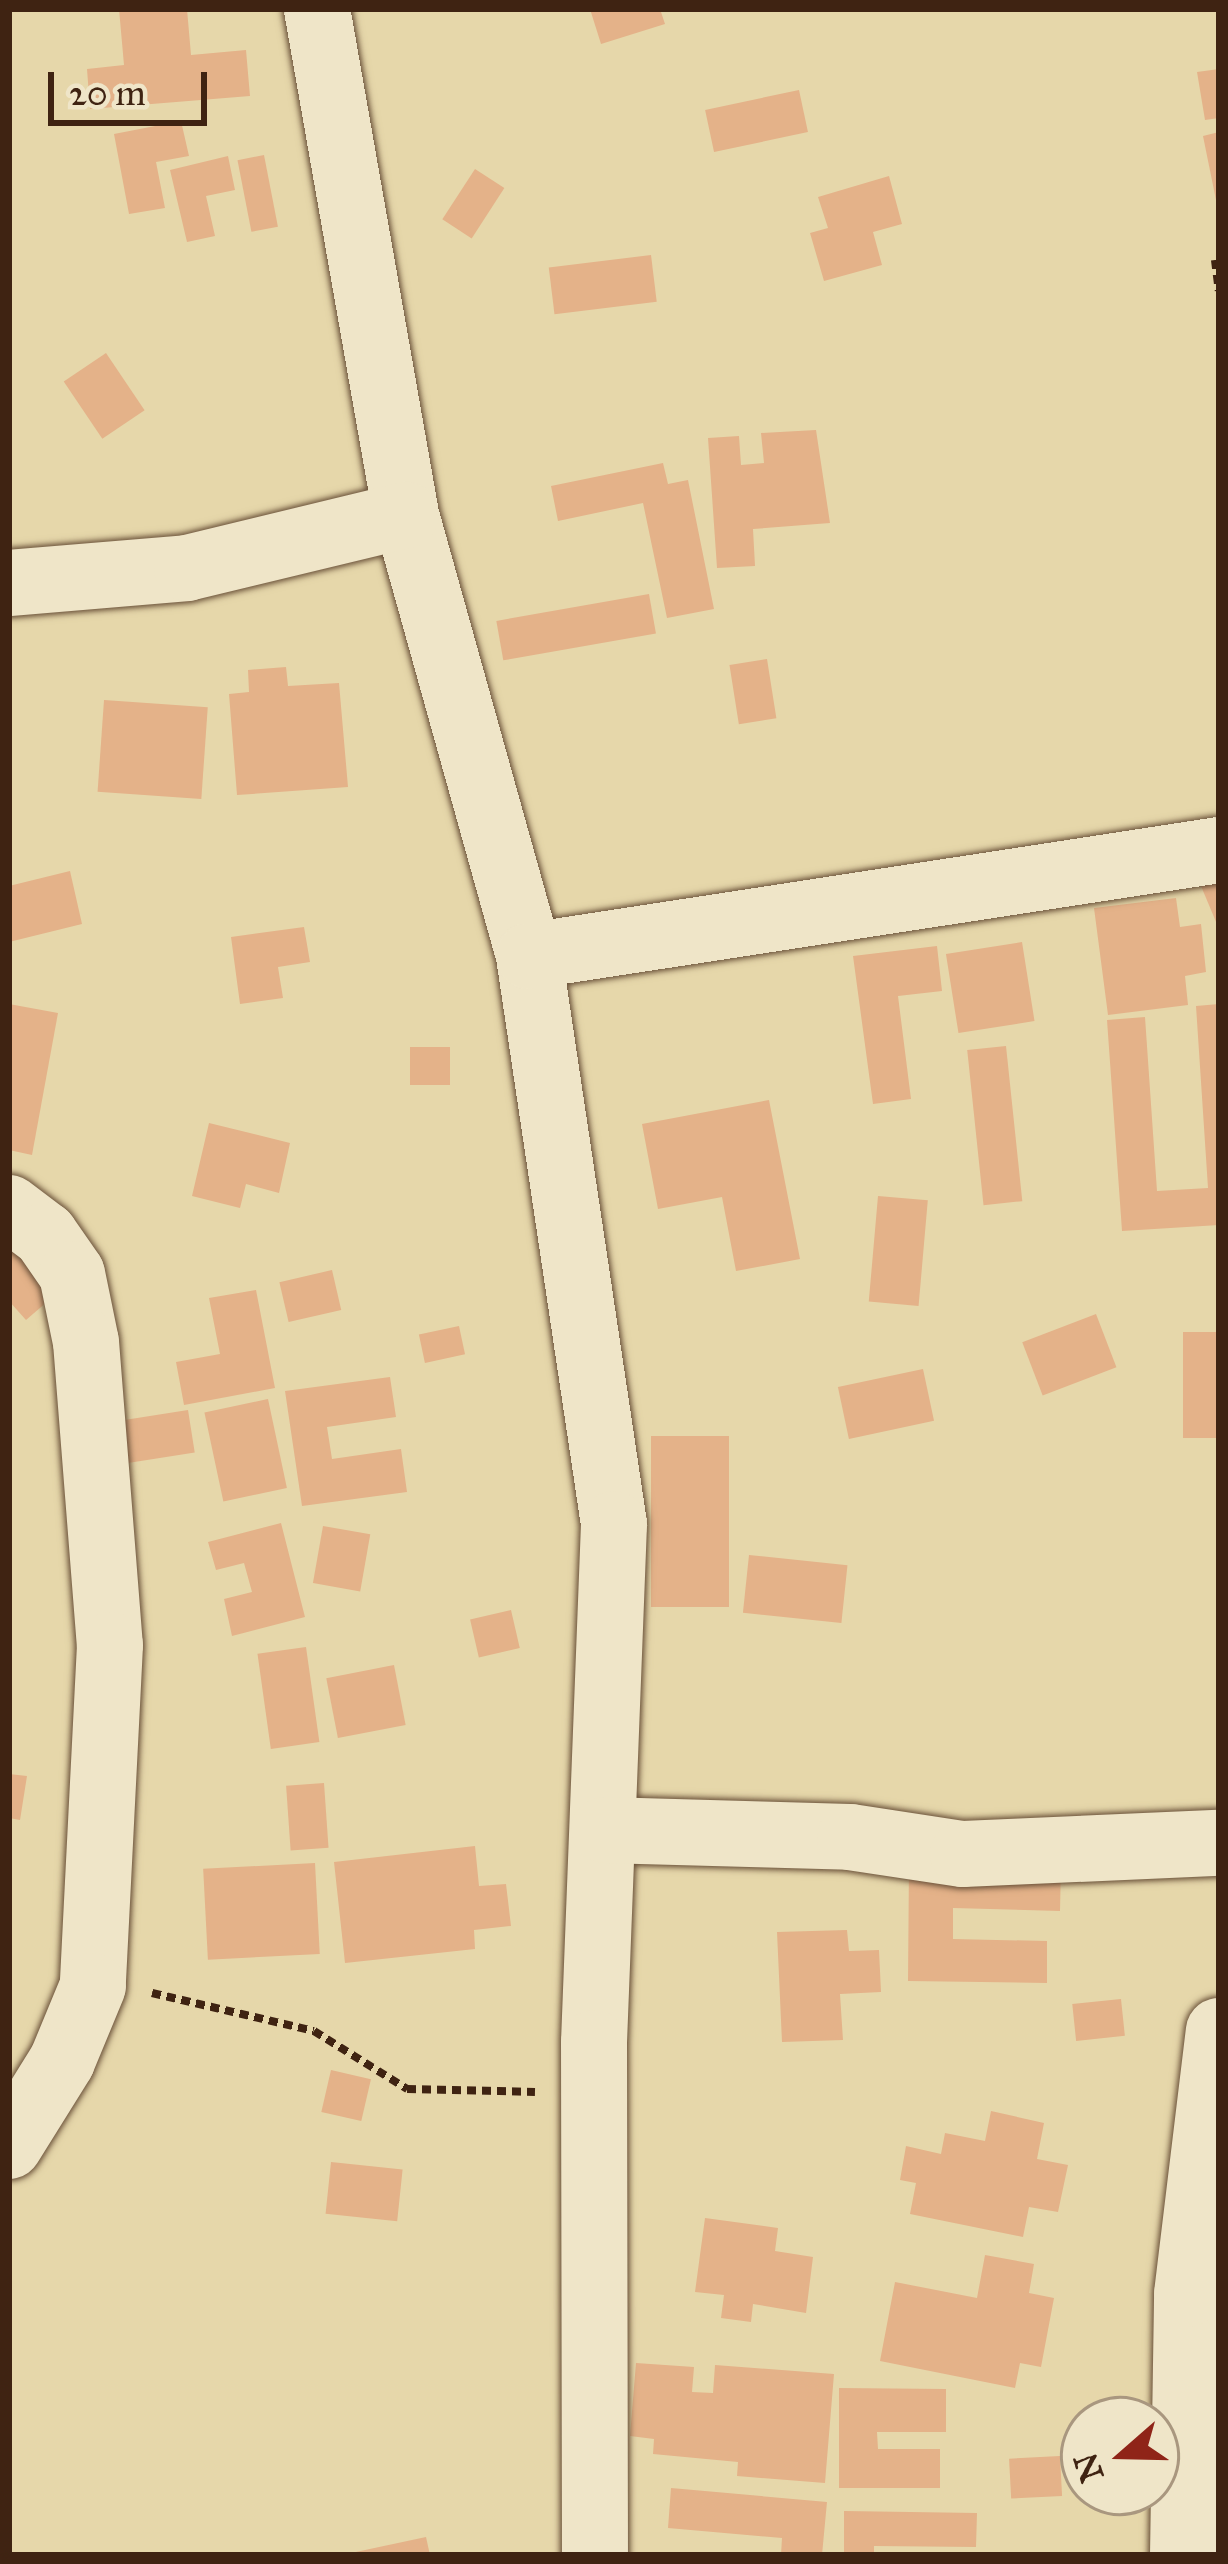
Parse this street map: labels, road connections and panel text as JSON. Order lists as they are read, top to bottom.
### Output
{
  "scale_bar": "20 m",
  "north": "left"
}
